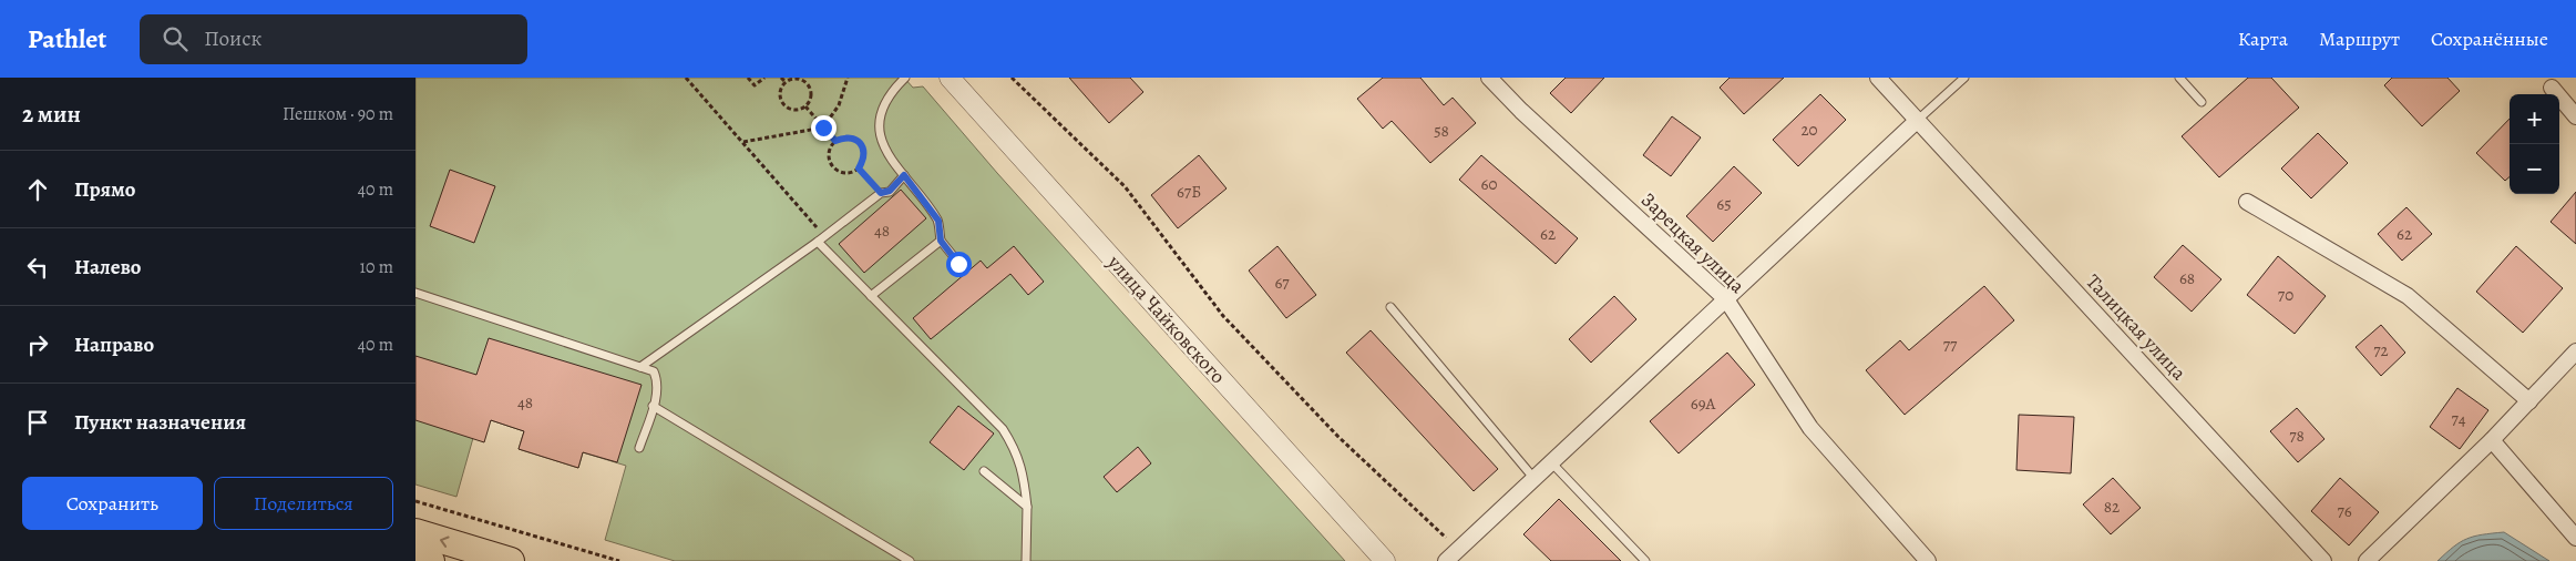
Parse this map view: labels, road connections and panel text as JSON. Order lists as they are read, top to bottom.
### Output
{
  "streets": {
    "street": ["Зарецкая улица", "улица Чайковского", "Талицкая улица"]
  },
  "house_numbers": [
    "20",
    "58",
    "60",
    "67Б",
    "65",
    "48",
    "62",
    "62",
    "68",
    "67",
    "70",
    "77",
    "72",
    "48",
    "69А",
    "74",
    "78",
    "82",
    "76"
  ],
  "page": {
    "header": "Pathlet",
    "search": "Поиск",
    "nav": ["Карта", "Маршрут", "Сохранённые"],
    "heading": ["2 мин", "Пешком · 90 m"],
    "map_buttons": ["+", "−"],
    "list": [
      ["Прямо", "40 m"],
      ["Налево", "10 m"],
      ["Направо", "40 m"],
      "Пункт назначения"
    ],
    "buttons": ["Сохранить", "Поделиться"]
  }
}
